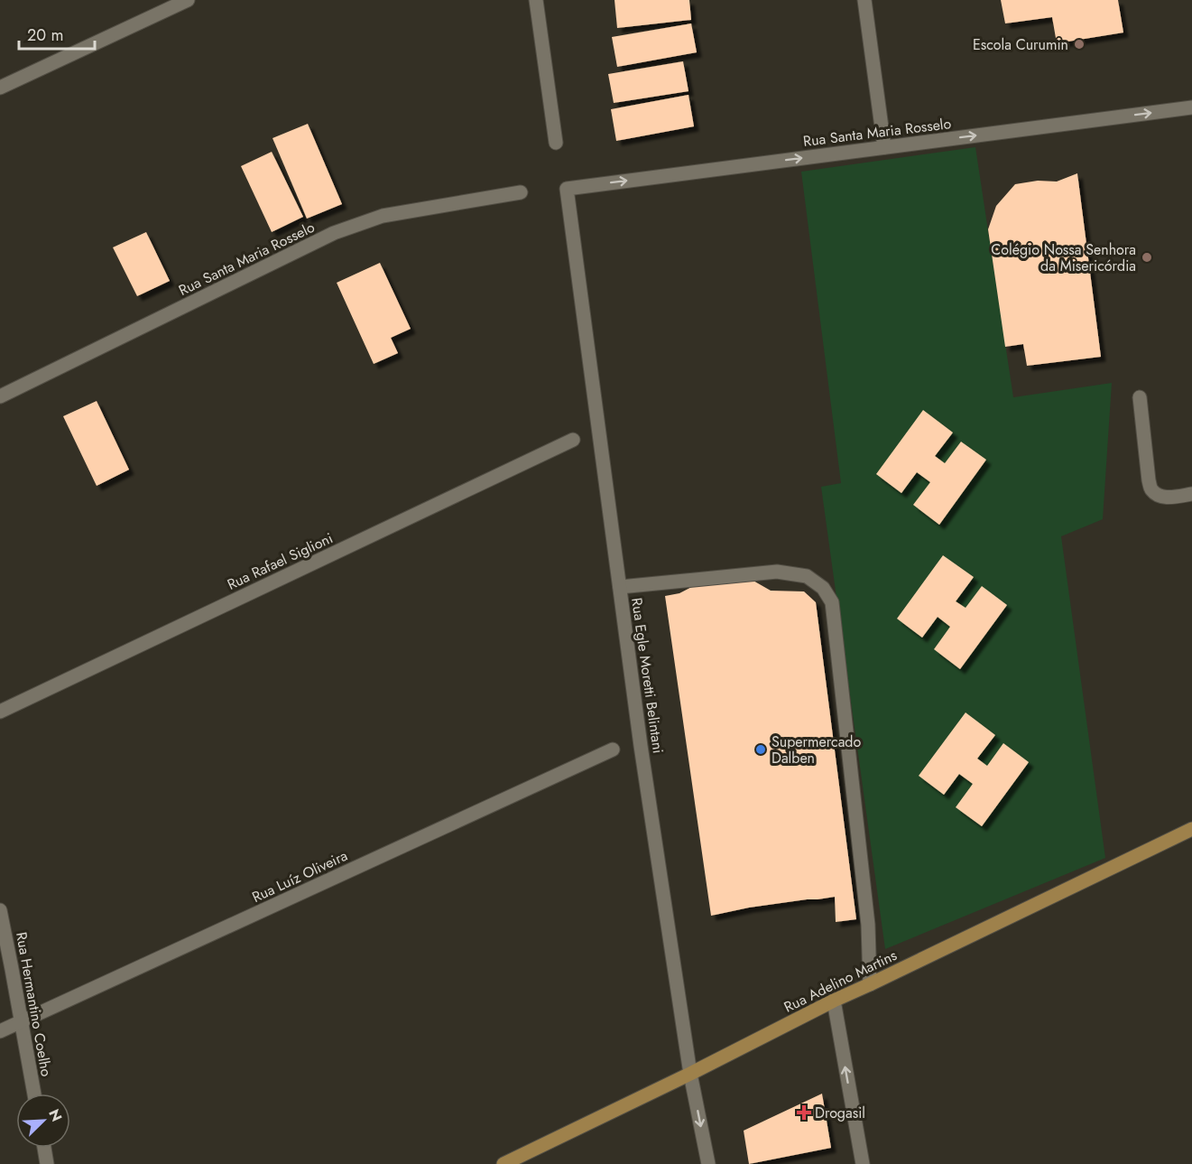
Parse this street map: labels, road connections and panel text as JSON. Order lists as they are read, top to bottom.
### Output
{
  "streets": {
    "main road": ["Rua Adelino Martins"],
    "street": [
      "Rua Santa Maria Rosselo",
      "Rua Rafael Siglioni",
      "Rua Egle Moretti Belintani",
      "Rua Luíz Oliveira",
      "Rua Hermantino Coelho"
    ]
  },
  "crossings": [
    ["Rua Santa Maria Rosselo", "Rua Egle Moretti Belintani"],
    ["Rua Egle Moretti Belintani", "Rua Adelino Martins"],
    ["Rua Luíz Oliveira", "Rua Hermantino Coelho"]
  ],
  "one_way": ["Rua Santa Maria Rosselo"],
  "places": {
    "other": ["Escola Curumin", "Colégio Nossa Senhora da Misericórdia", "Supermercado Dalben"],
    "health": ["Drogasil"]
  },
  "scale_bar": "20 m",
  "north": "top right"
}
